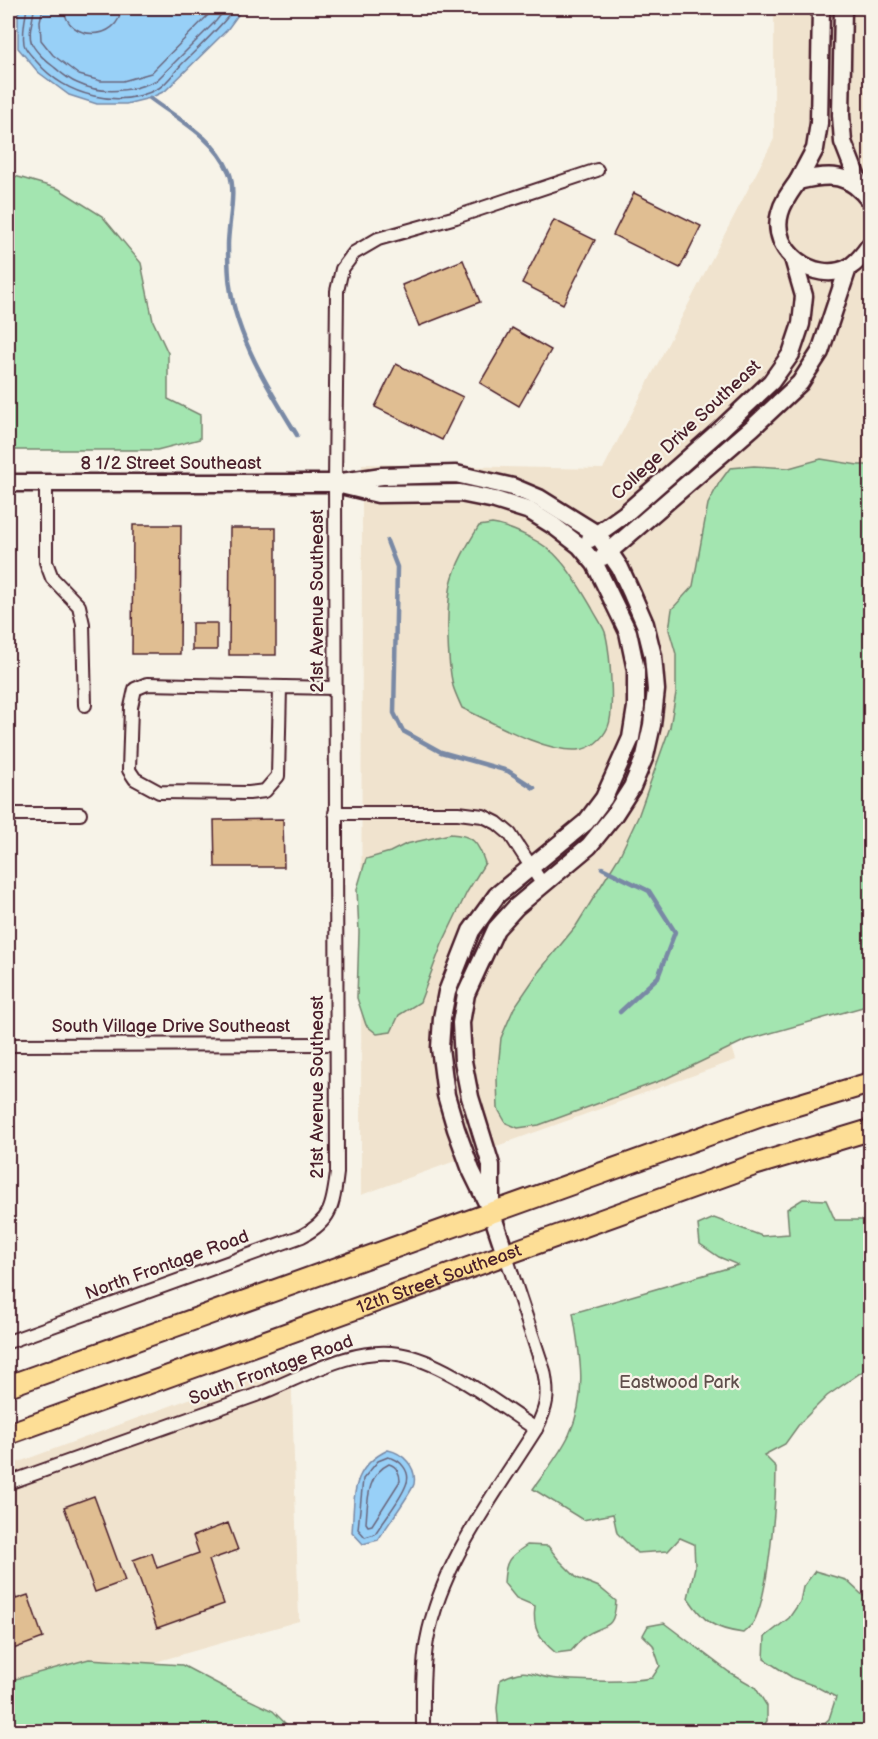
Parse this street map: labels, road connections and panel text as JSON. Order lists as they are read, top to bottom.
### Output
{
  "streets": {
    "main road": ["12th Street Southeast"],
    "street": [
      "College Drive Southeast",
      "8 1/2 Street Southeast",
      "21st Avenue Southeast",
      "South Village Drive Southeast",
      "North Frontage Road",
      "South Frontage Road"
    ]
  },
  "crossings": [
    ["College Drive Southeast", "8 1/2 Street Southeast"],
    ["8 1/2 Street Southeast", "21st Avenue Southeast"],
    ["21st Avenue Southeast", "South Village Drive Southeast"],
    ["21st Avenue Southeast", "North Frontage Road"]
  ],
  "parks": ["Eastwood Park"]
}
